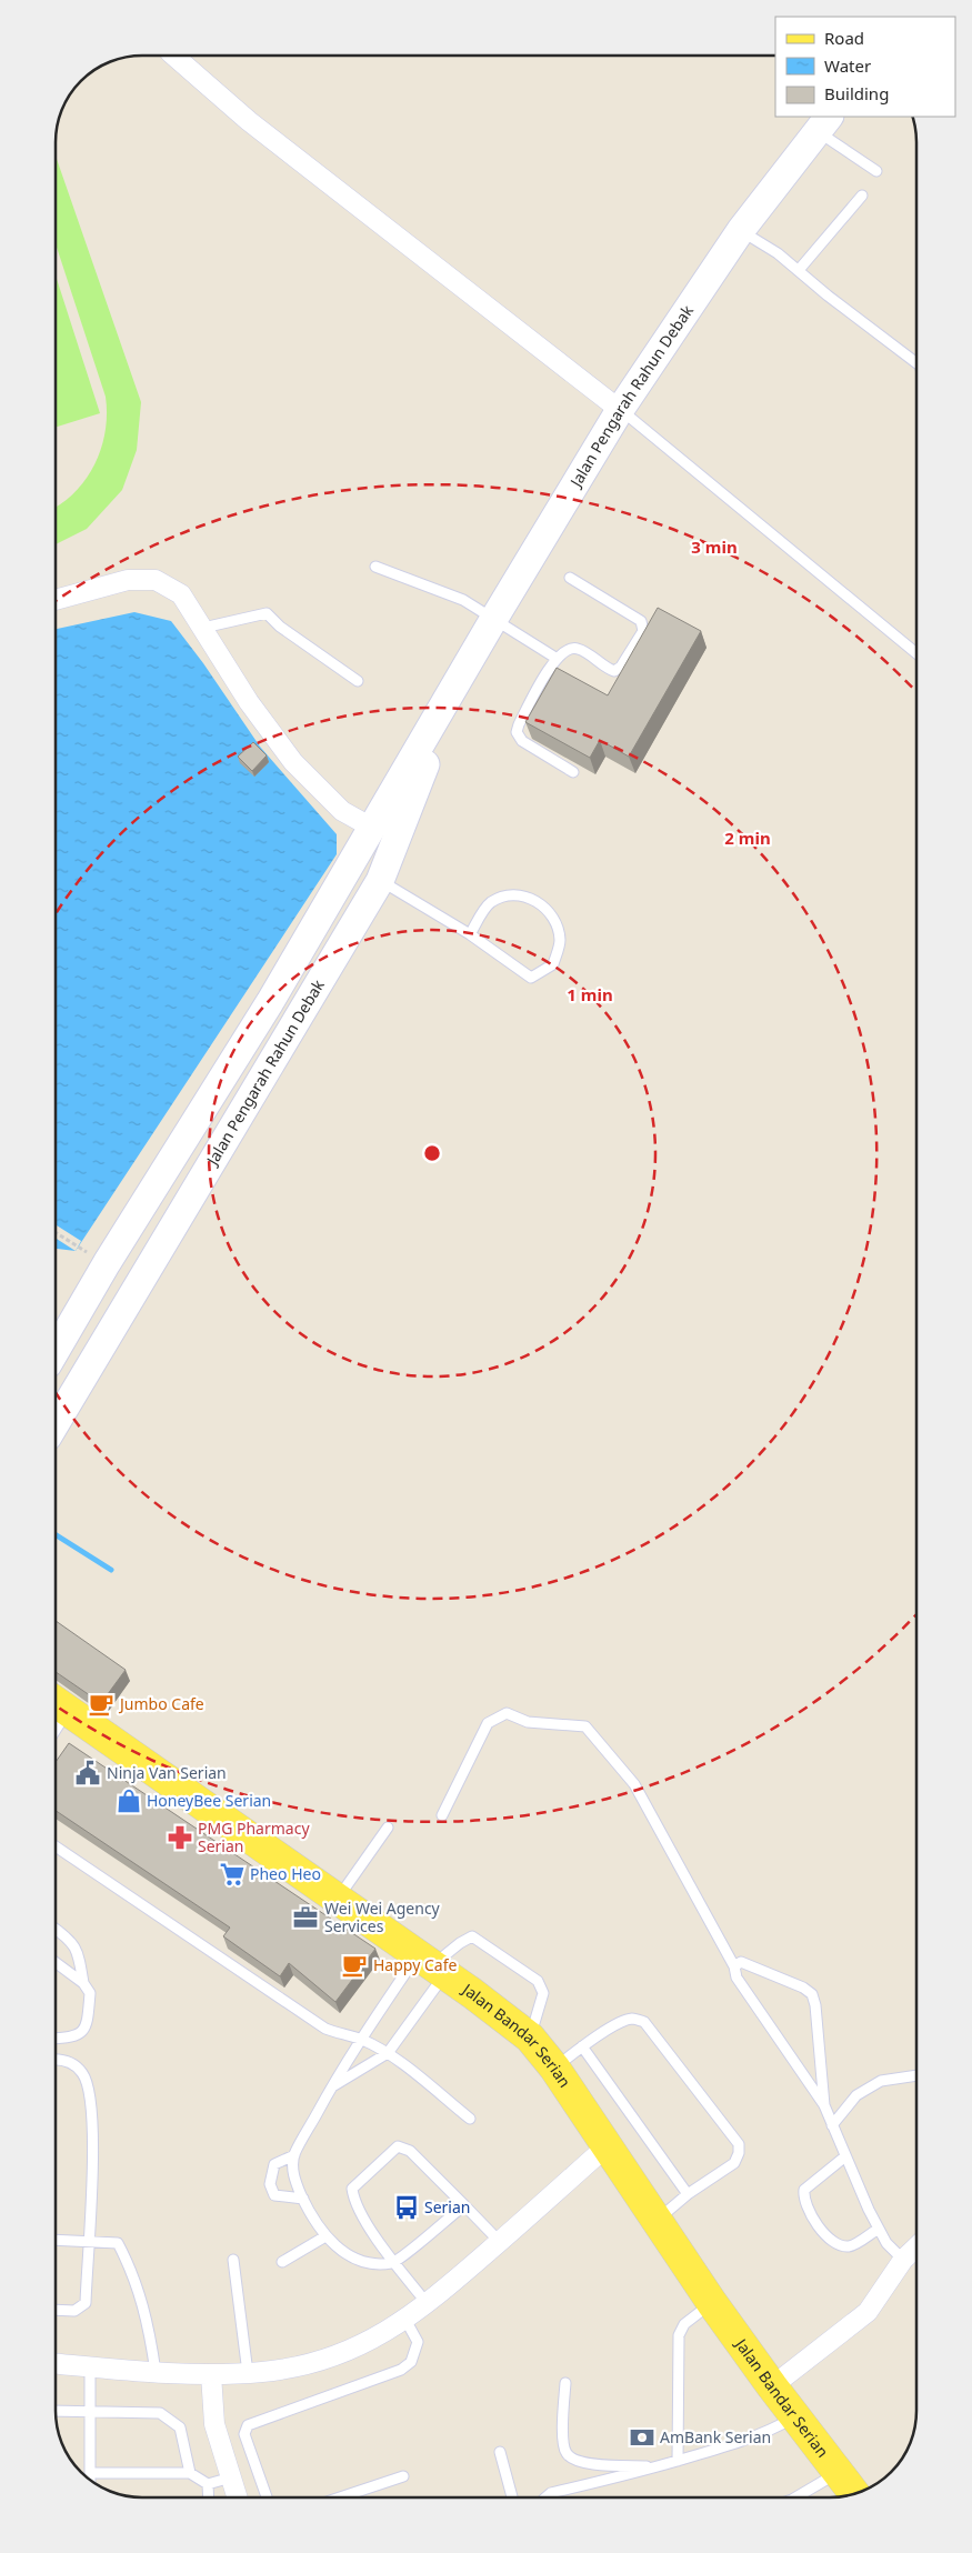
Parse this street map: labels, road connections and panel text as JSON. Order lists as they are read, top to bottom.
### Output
{
  "streets": {
    "main road": ["Jalan Bandar Serian"],
    "street": ["Jalan Pengarah Rahun Debak"]
  },
  "places": {
    "cafe": ["Jumbo Cafe", "Happy Cafe"],
    "public building": ["Ninja Van Serian"],
    "shop": ["HoneyBee Serian"],
    "pharmacy": ["PMG Pharmacy Serian"],
    "supermarket": ["Pheo Heo"],
    "office": ["Wei Wei Agency Services"],
    "bus stop": ["Serian"],
    "bank": ["AmBank Serian"]
  },
  "legend": ["Road", "Water", "Building"],
  "rings": ["3 min", "2 min", "1 min"]
}
